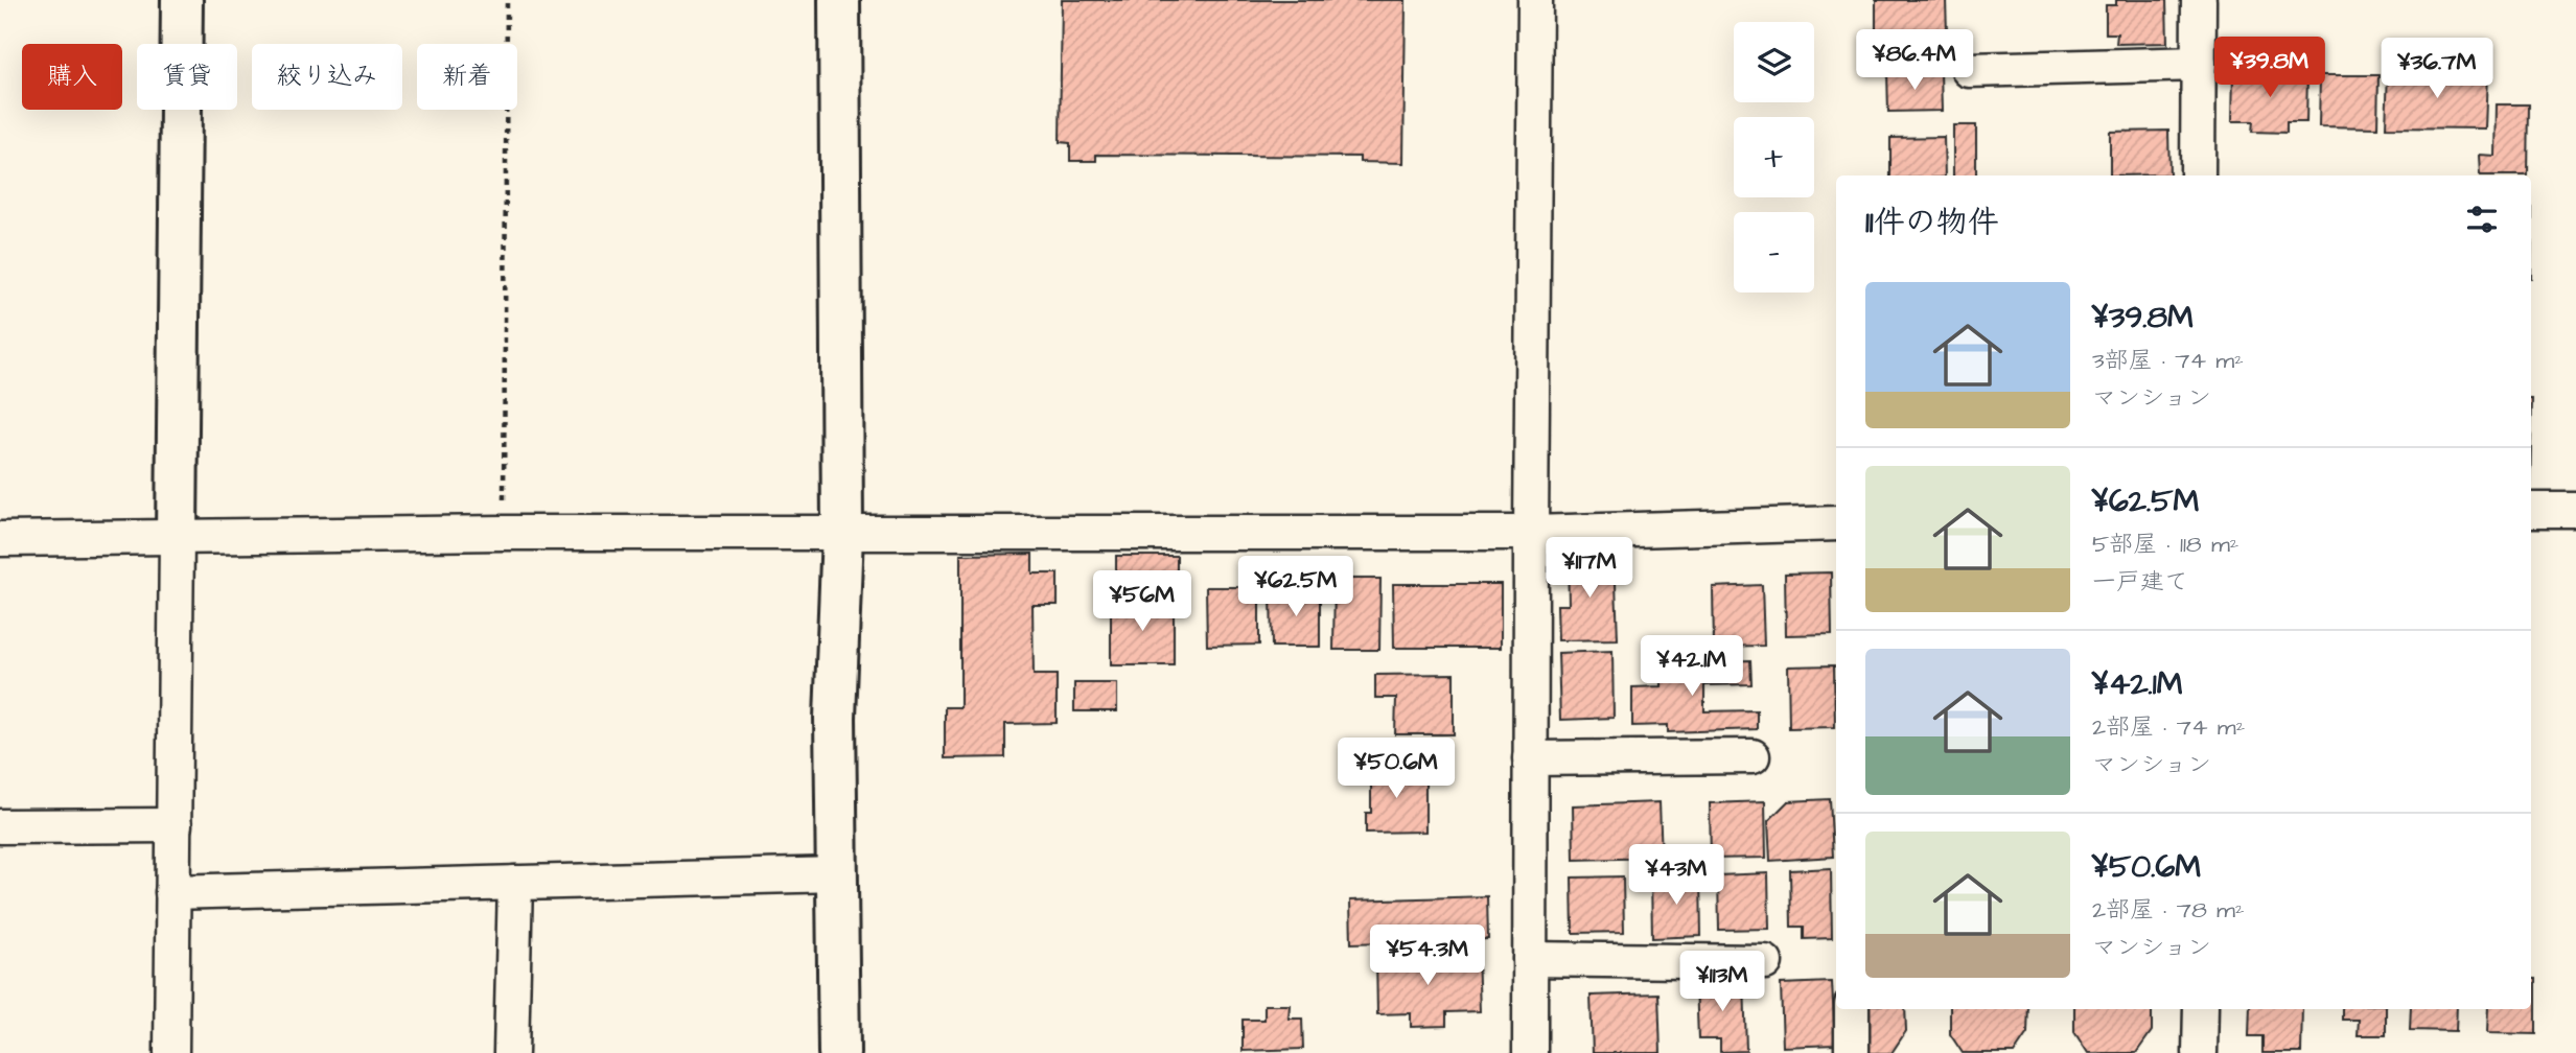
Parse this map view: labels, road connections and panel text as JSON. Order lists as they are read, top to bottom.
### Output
{
  "page": {
    "map_buttons": ["+", "−"],
    "price": [
      "¥86.4M",
      "¥39.8M",
      "¥36.7M",
      "¥117M",
      "¥62.5M",
      "¥56M",
      "¥42.1M",
      "¥50.6M",
      "¥43M",
      "¥54.3M",
      "¥113M"
    ],
    "chip": [
      "購入",
      "賃貸",
      "絞り込み",
      "新着"
    ],
    "heading": "11件の物件",
    "list": [
      {
        "name": "¥39.8M",
        "note": "3部屋 · 74 m² · マンション"
      },
      {
        "name": "¥62.5M",
        "note": "5部屋 · 118 m² · 一戸建て"
      },
      {
        "name": "¥42.1M",
        "note": "2部屋 · 74 m² · マンション"
      },
      {
        "name": "¥50.6M",
        "note": "2部屋 · 78 m² · マンション"
      }
    ]
  }
}
